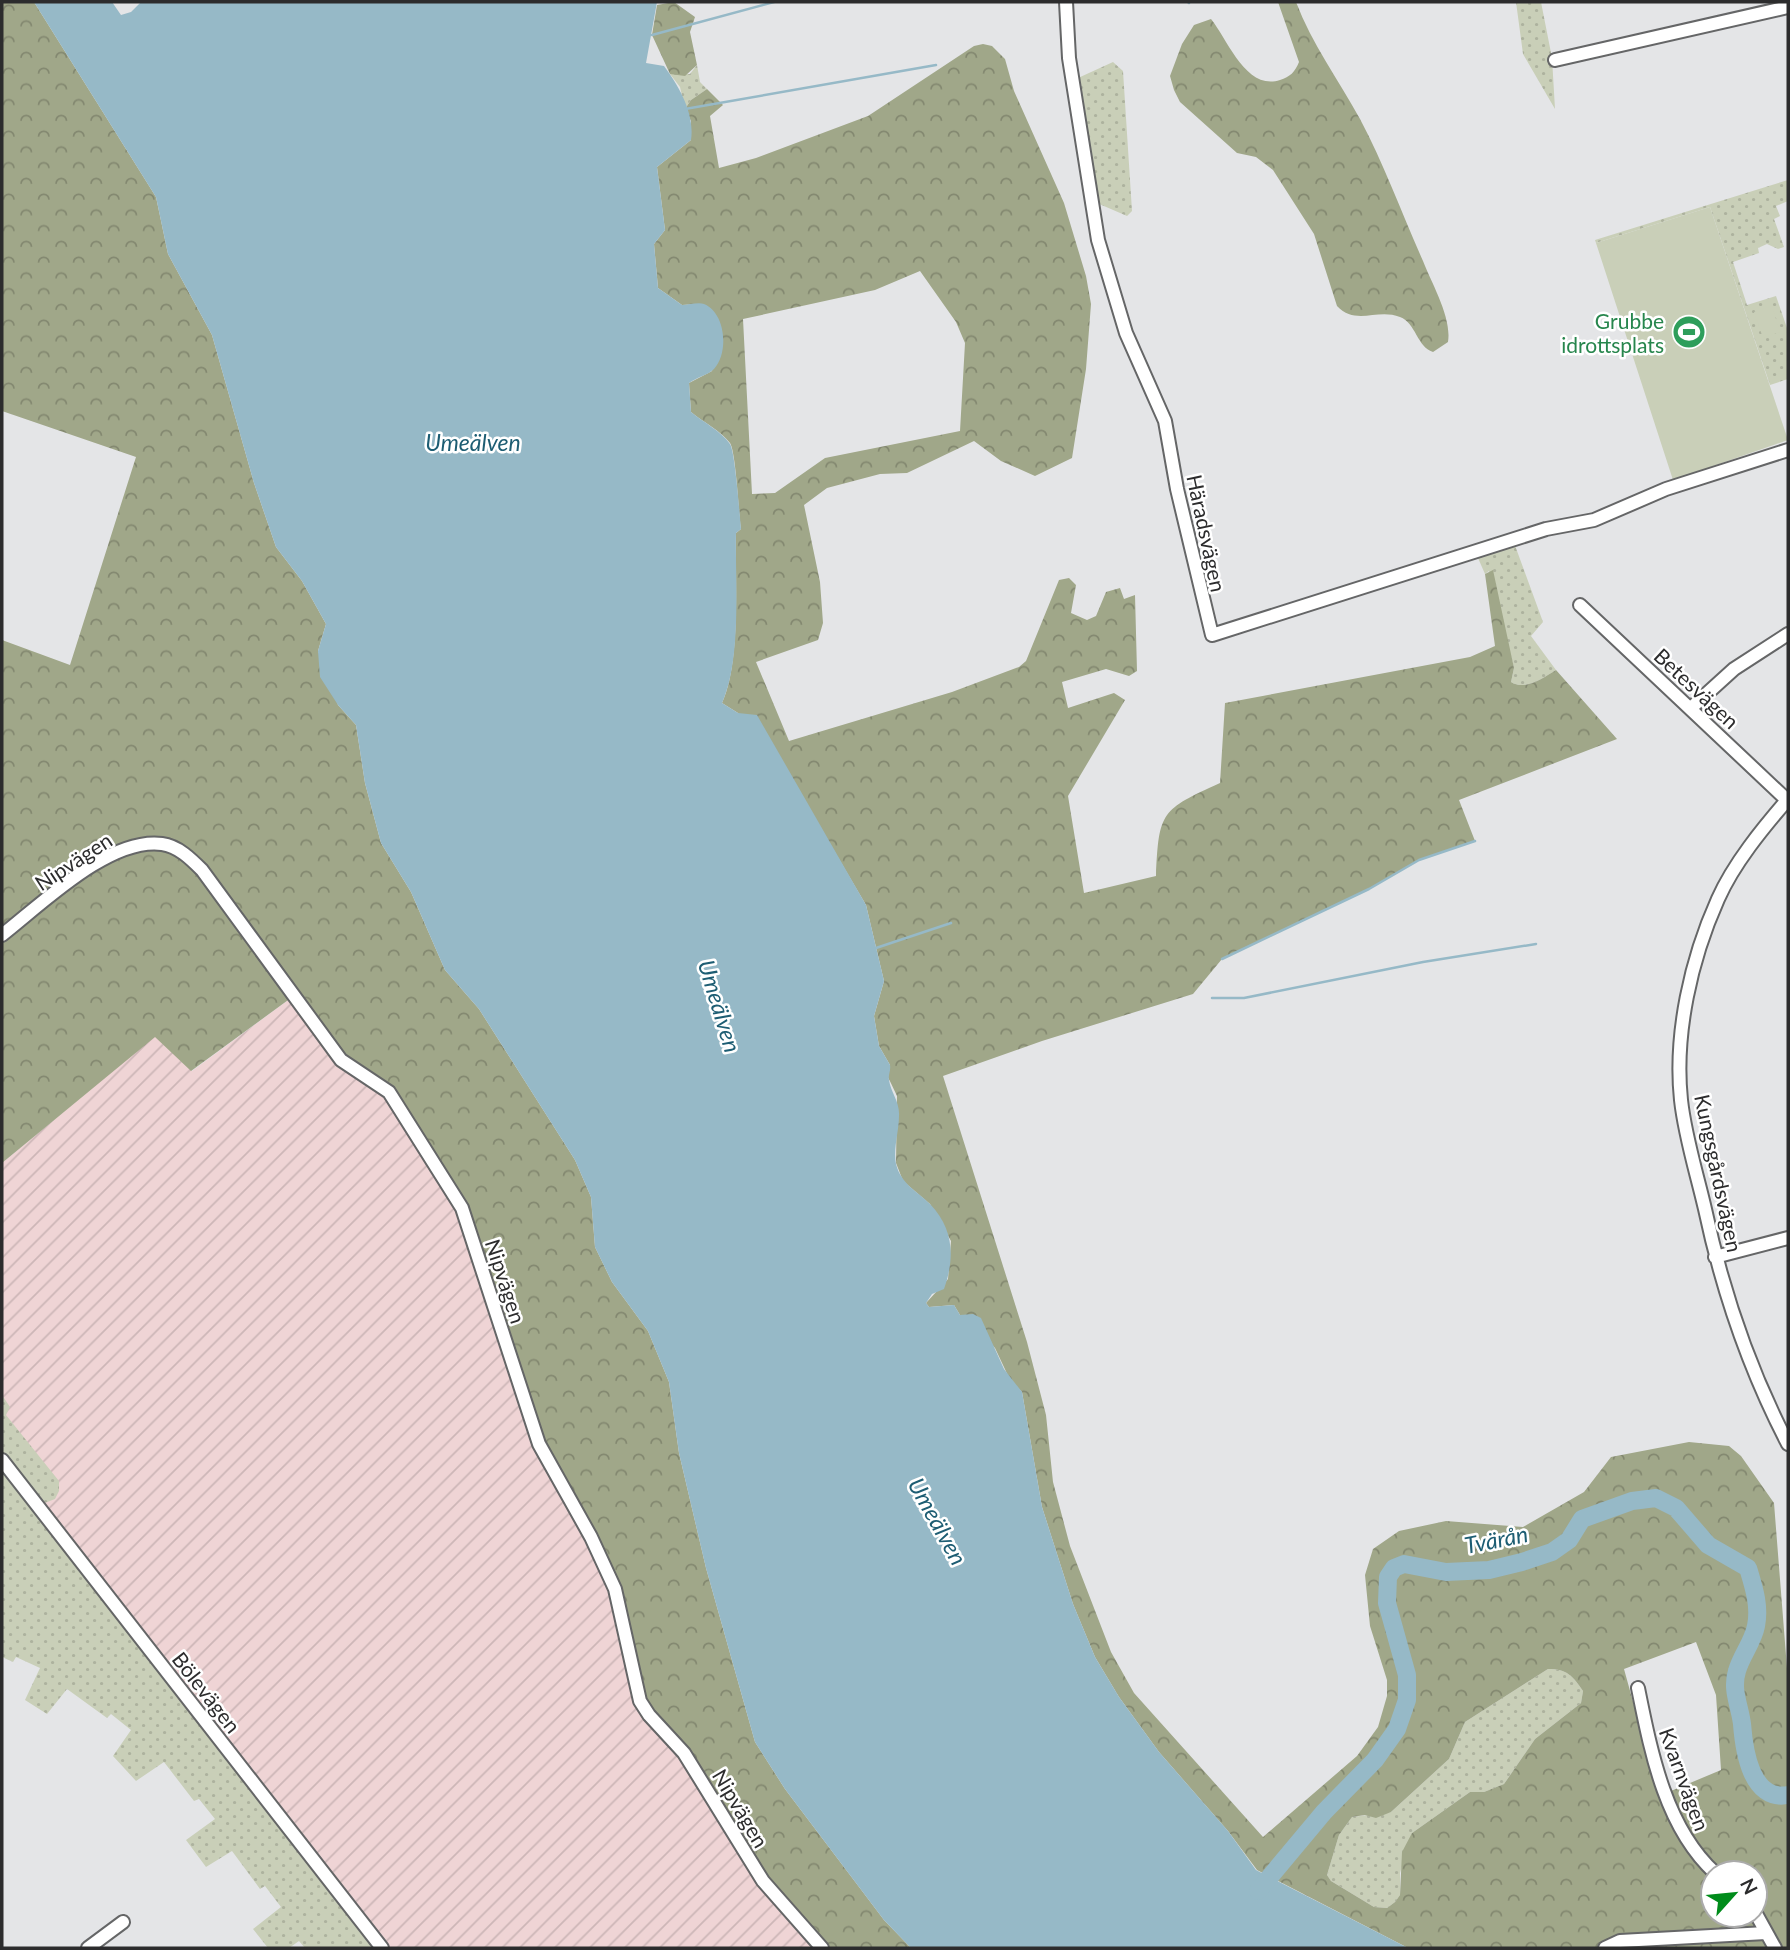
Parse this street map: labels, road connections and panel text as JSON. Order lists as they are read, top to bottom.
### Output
{
  "streets": {
    "street": [
      "Häradsvägen",
      "Betesvägen",
      "Nipvägen",
      "Kungsgårdsvägen",
      "Bölevägen",
      "Kvarnvägen"
    ]
  },
  "crossings": [
    ["Betesvägen", "Kungsgårdsvägen"]
  ],
  "water": ["Umeälven", "Tvärån"],
  "places": {
    "sports": ["Grubbe idrottsplats"]
  },
  "north": "top right"
}
